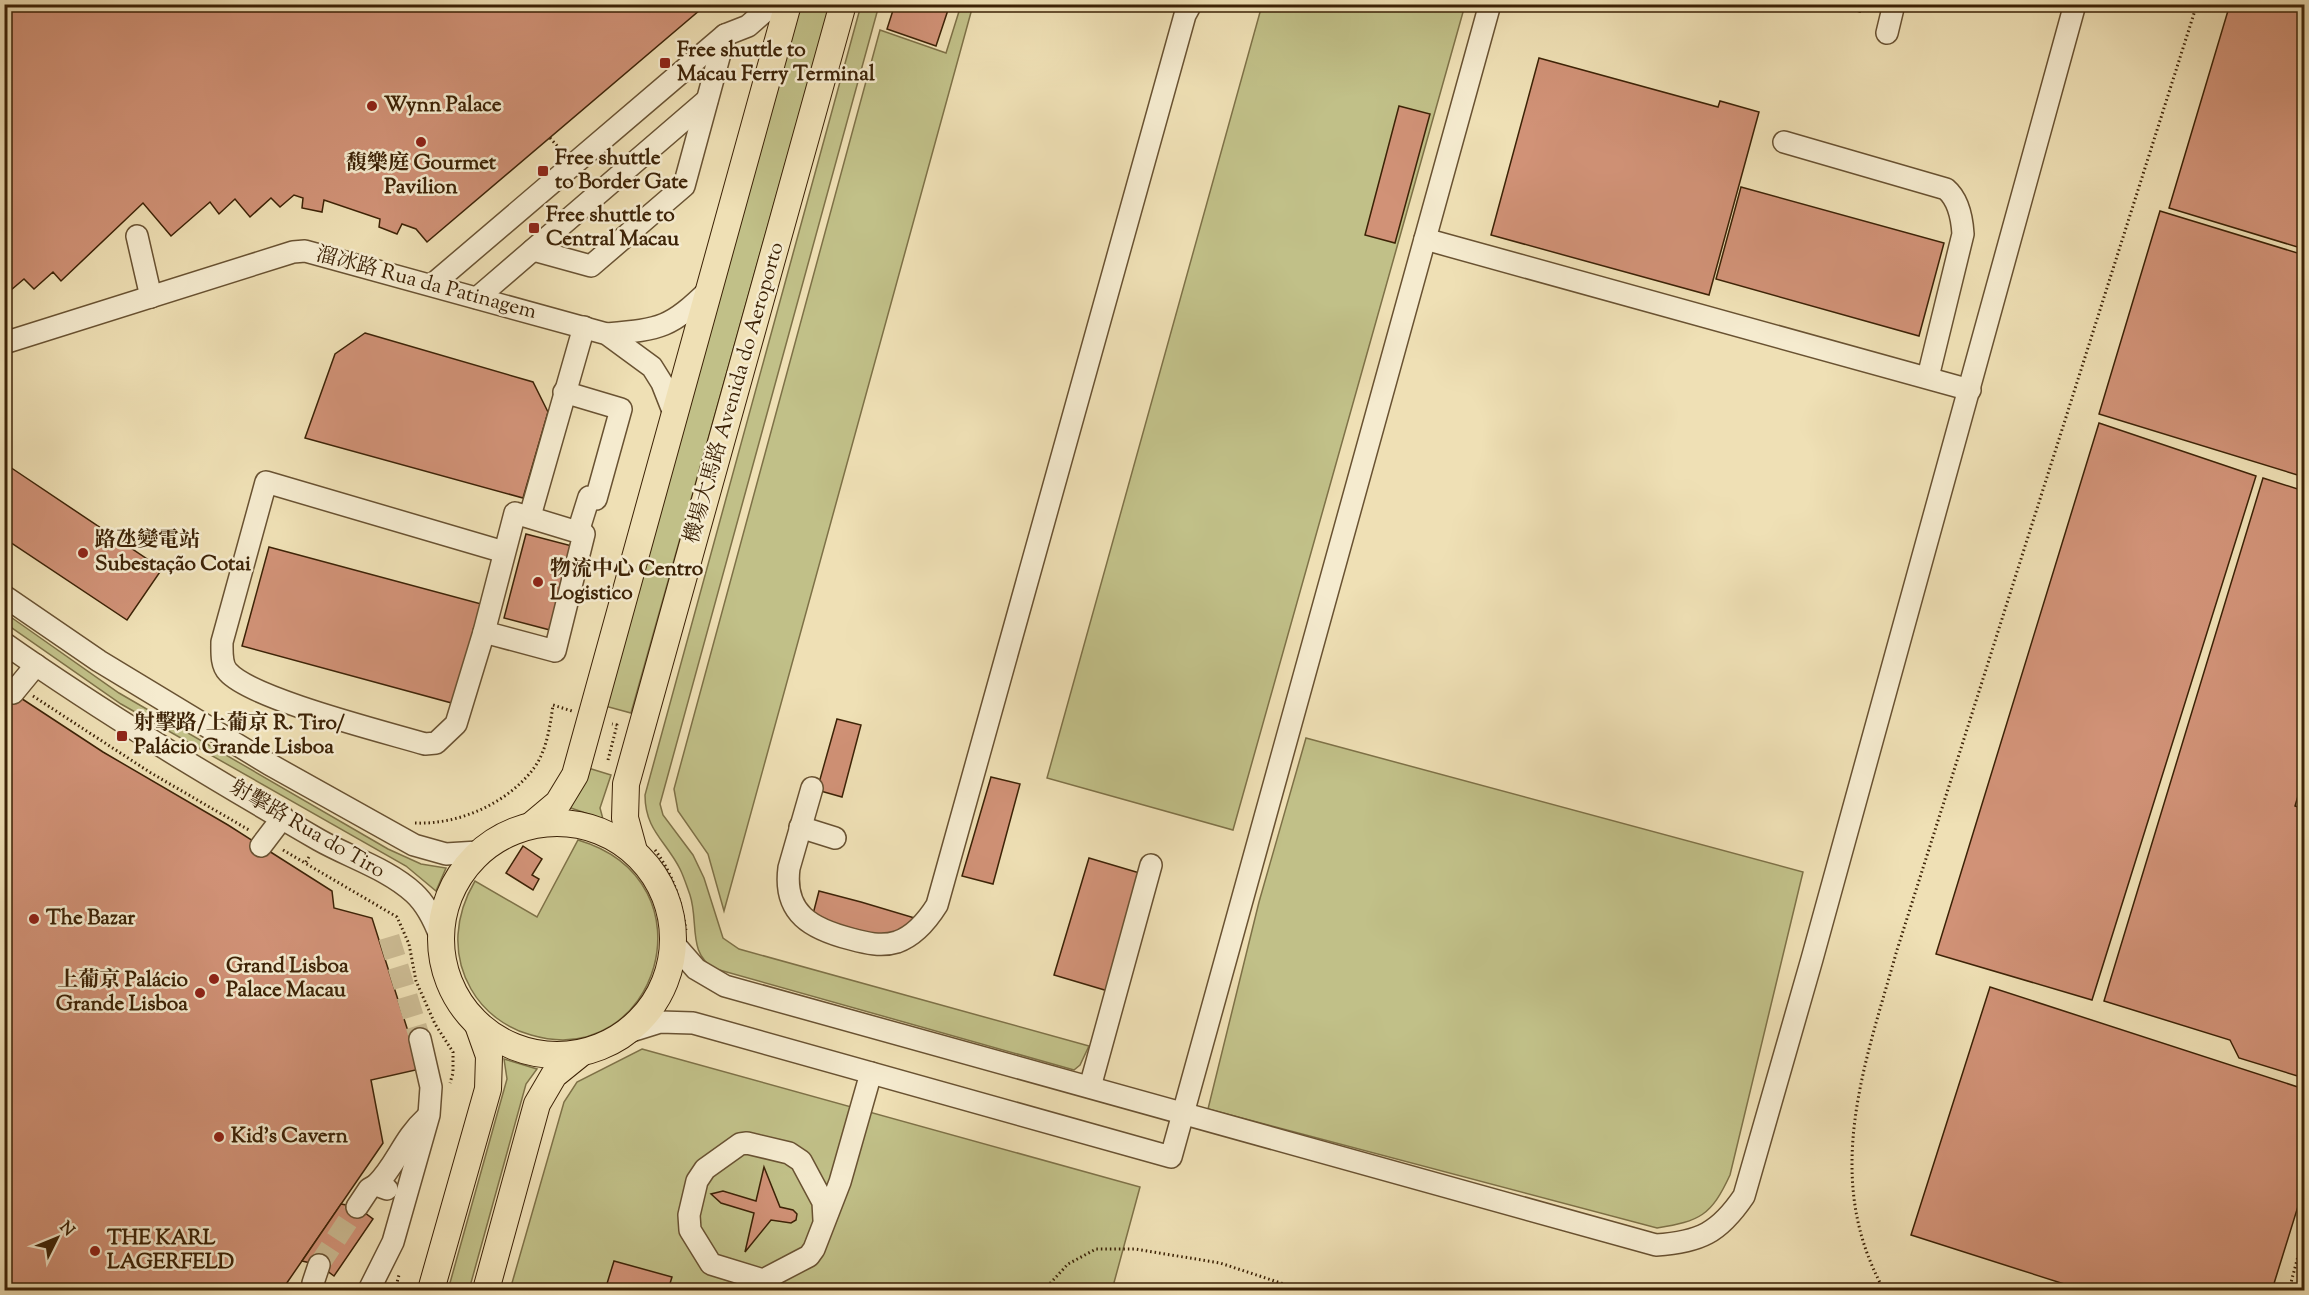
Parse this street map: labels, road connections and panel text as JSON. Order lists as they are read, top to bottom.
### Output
{
  "streets": {
    "main road": ["機場大馬路 Avenida do Aeroporto"],
    "street": ["溜冰路 Rua da Patinagem", "射擊路 Rua do Tiro"]
  },
  "places": {
    "transit": [
      "Free shuttle to Macau Ferry Terminal",
      "Free shuttle to Border Gate",
      "Free shuttle to Central Macau",
      "射擊路/上葡京 R. Tiro/ Palácio Grande Lisboa"
    ],
    "other": [
      "Wynn Palace",
      "馥樂庭 Gourmet Pavilion",
      "路氹變電站 Subestação Cotai",
      "物流中心 Centro Logistico",
      "The Bazar",
      "Grand Lisboa Palace Macau",
      "上葡京 Palácio Grande Lisboa",
      "Kid's Cavern",
      "THE KARL LAGERFELD"
    ]
  },
  "north": "top right"
}
